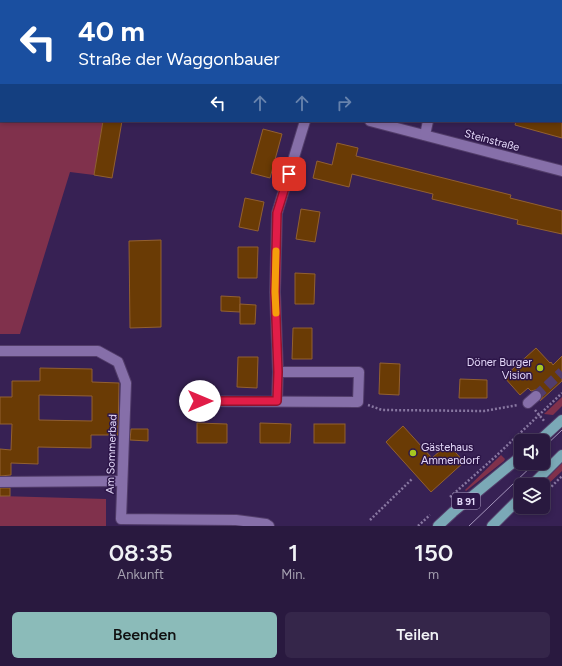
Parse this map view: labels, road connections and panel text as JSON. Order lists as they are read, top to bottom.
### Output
{
  "streets": {
    "main road": ["B 91"],
    "street": ["Steinstraße", "Am Sommerbad"]
  },
  "places": ["Döner Burger Vision", "Gästehaus Ammendorf"],
  "page": {
    "turn": ["40 m", "Straße der Waggonbauer"],
    "eta": [
      "08:35",
      "Ankunft",
      "1",
      "Min.",
      "150",
      "m"
    ],
    "buttons": ["Beenden", "Teilen"]
  }
}
